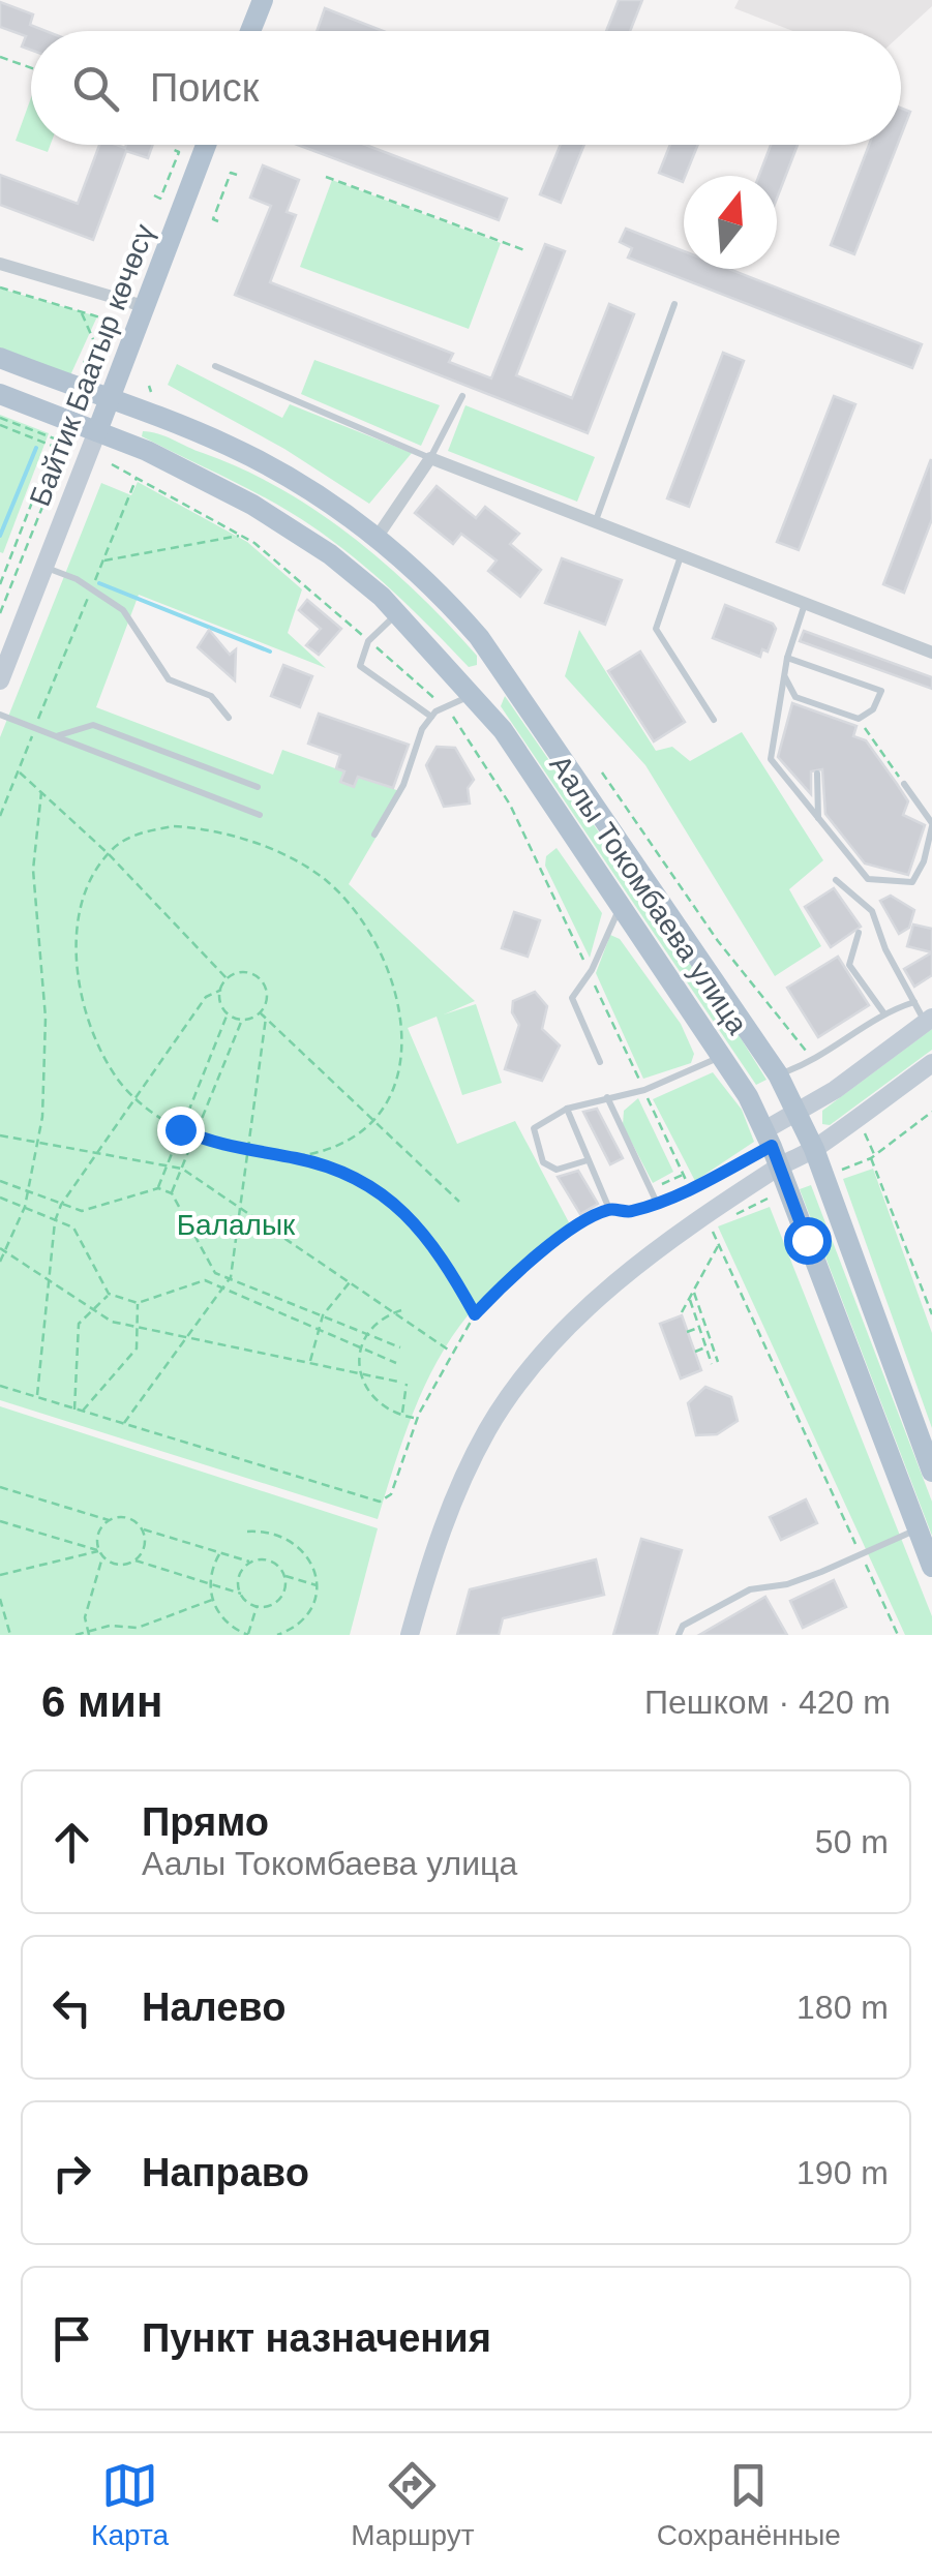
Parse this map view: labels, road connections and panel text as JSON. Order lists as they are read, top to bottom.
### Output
{
  "streets": {
    "main road": ["Байтик Баатыр көчөсү", "Аалы Токомбаева улица"]
  },
  "crossings": [
    ["Байтик Баатыр көчөсү", "Аалы Токомбаева улица"]
  ],
  "parks": ["Балалык"],
  "north": "top",
  "page": {
    "search": "Поиск",
    "heading": ["6 мин", "Пешком · 420 m"],
    "list": [
      ["Прямо", "Аалы Токомбаева улица", "50 m"],
      ["Налево", "180 m"],
      ["Направо", "190 m"],
      "Пункт назначения"
    ],
    "nav": ["Карта", "Маршрут", "Сохранённые"]
  }
}
